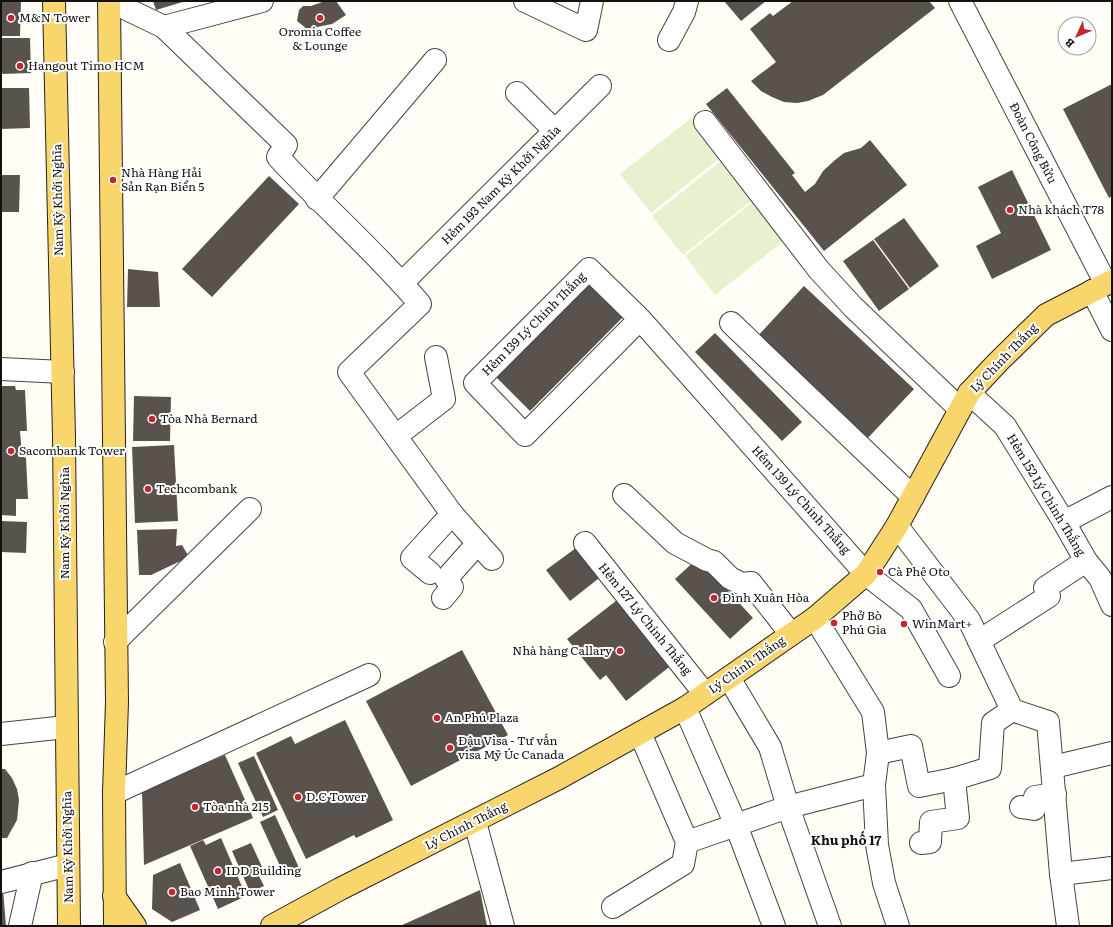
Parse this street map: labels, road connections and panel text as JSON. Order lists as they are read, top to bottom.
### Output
{
  "streets": {
    "main road": ["Nam Kỳ Khởi Nghĩa", "Lý Chính Thắng"],
    "street": [
      "Đoàn Công Bửu",
      "Hẻm 193 Nam Kỳ Khởi Nghĩa",
      "Hẻm 139 Lý Chính Thắng",
      "Hẻm 152 Lý Chính Thắng",
      "Hẻm 127 Lý Chính Thắng"
    ]
  },
  "crossings": [
    ["Đoàn Công Bửu", "Lý Chính Thắng"],
    ["Hẻm 139 Lý Chính Thắng", "Lý Chính Thắng"],
    ["Lý Chính Thắng", "Hẻm 152 Lý Chính Thắng"],
    ["Lý Chính Thắng", "Hẻm 127 Lý Chính Thắng"]
  ],
  "districts": ["Khu phố 17"],
  "places": [
    "M&N Tower",
    "Oromia Coffee & Lounge",
    "Hangout Timo HCM",
    "Nhà Hàng Hải Sản Rạn Biển 5",
    "Nhà khách T78",
    "Tòa Nhà Bernard",
    "Sacombank Tower",
    "Techcombank",
    "Cà Phê Oto",
    "Đình Xuân Hòa",
    "Phở Bò Phú Gia",
    "WinMart+",
    "Nhà hàng Callary",
    "An Phú Plaza",
    "Đậu Visa - Tư vấn visa Mỹ Úc Canada",
    "D.C Tower",
    "Tòa nhà 215",
    "IDD Building",
    "Bao Minh Tower"
  ],
  "north": "bottom left"
}
